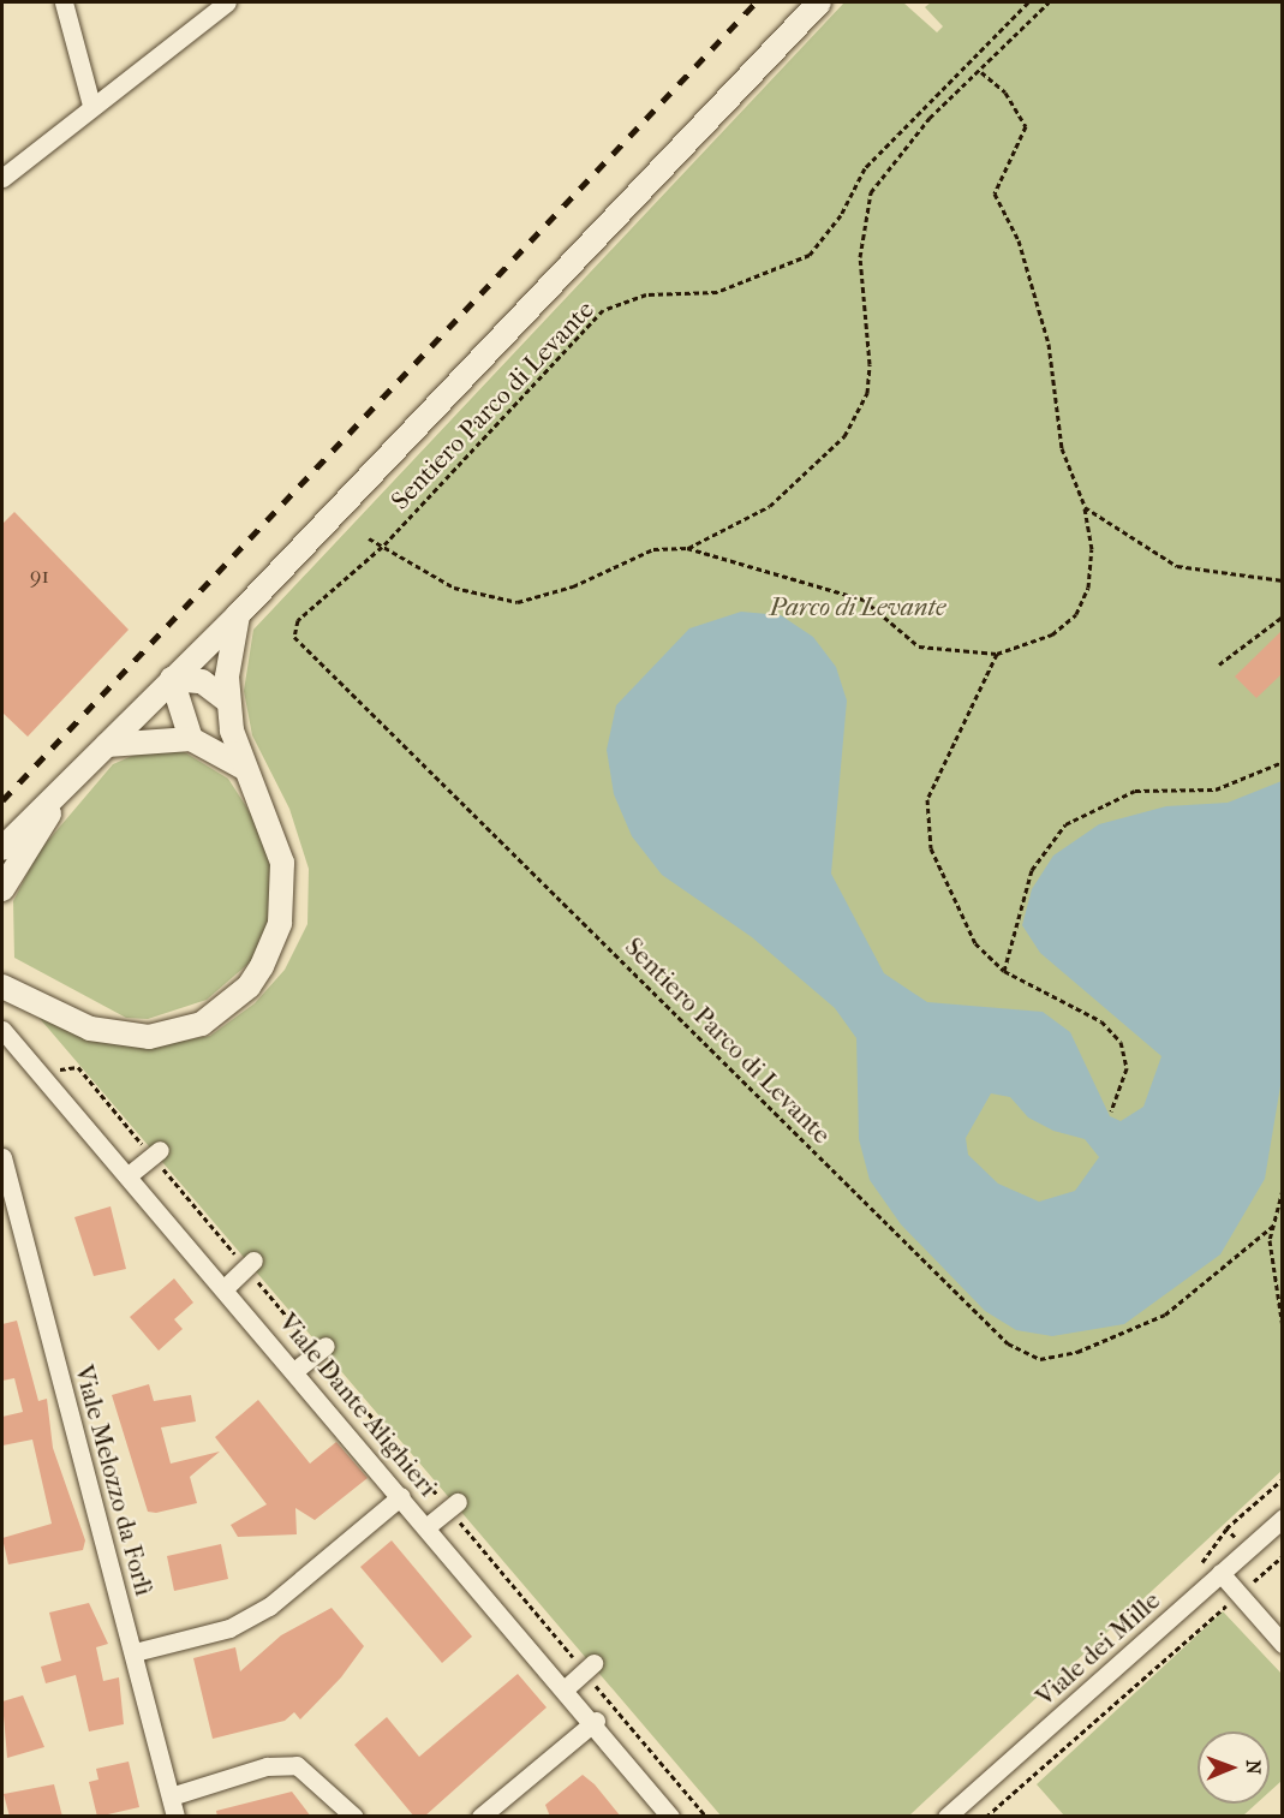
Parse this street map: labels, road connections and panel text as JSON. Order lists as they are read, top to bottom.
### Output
{
  "streets": {
    "street": ["Viale Dante Alighieri", "Viale Melozzo da Forlì", "Viale dei Mille"],
    "path": ["Sentiero Parco di Levante"]
  },
  "parks": ["Parco di Levante"],
  "house_numbers": ["91"],
  "north": "right"
}
